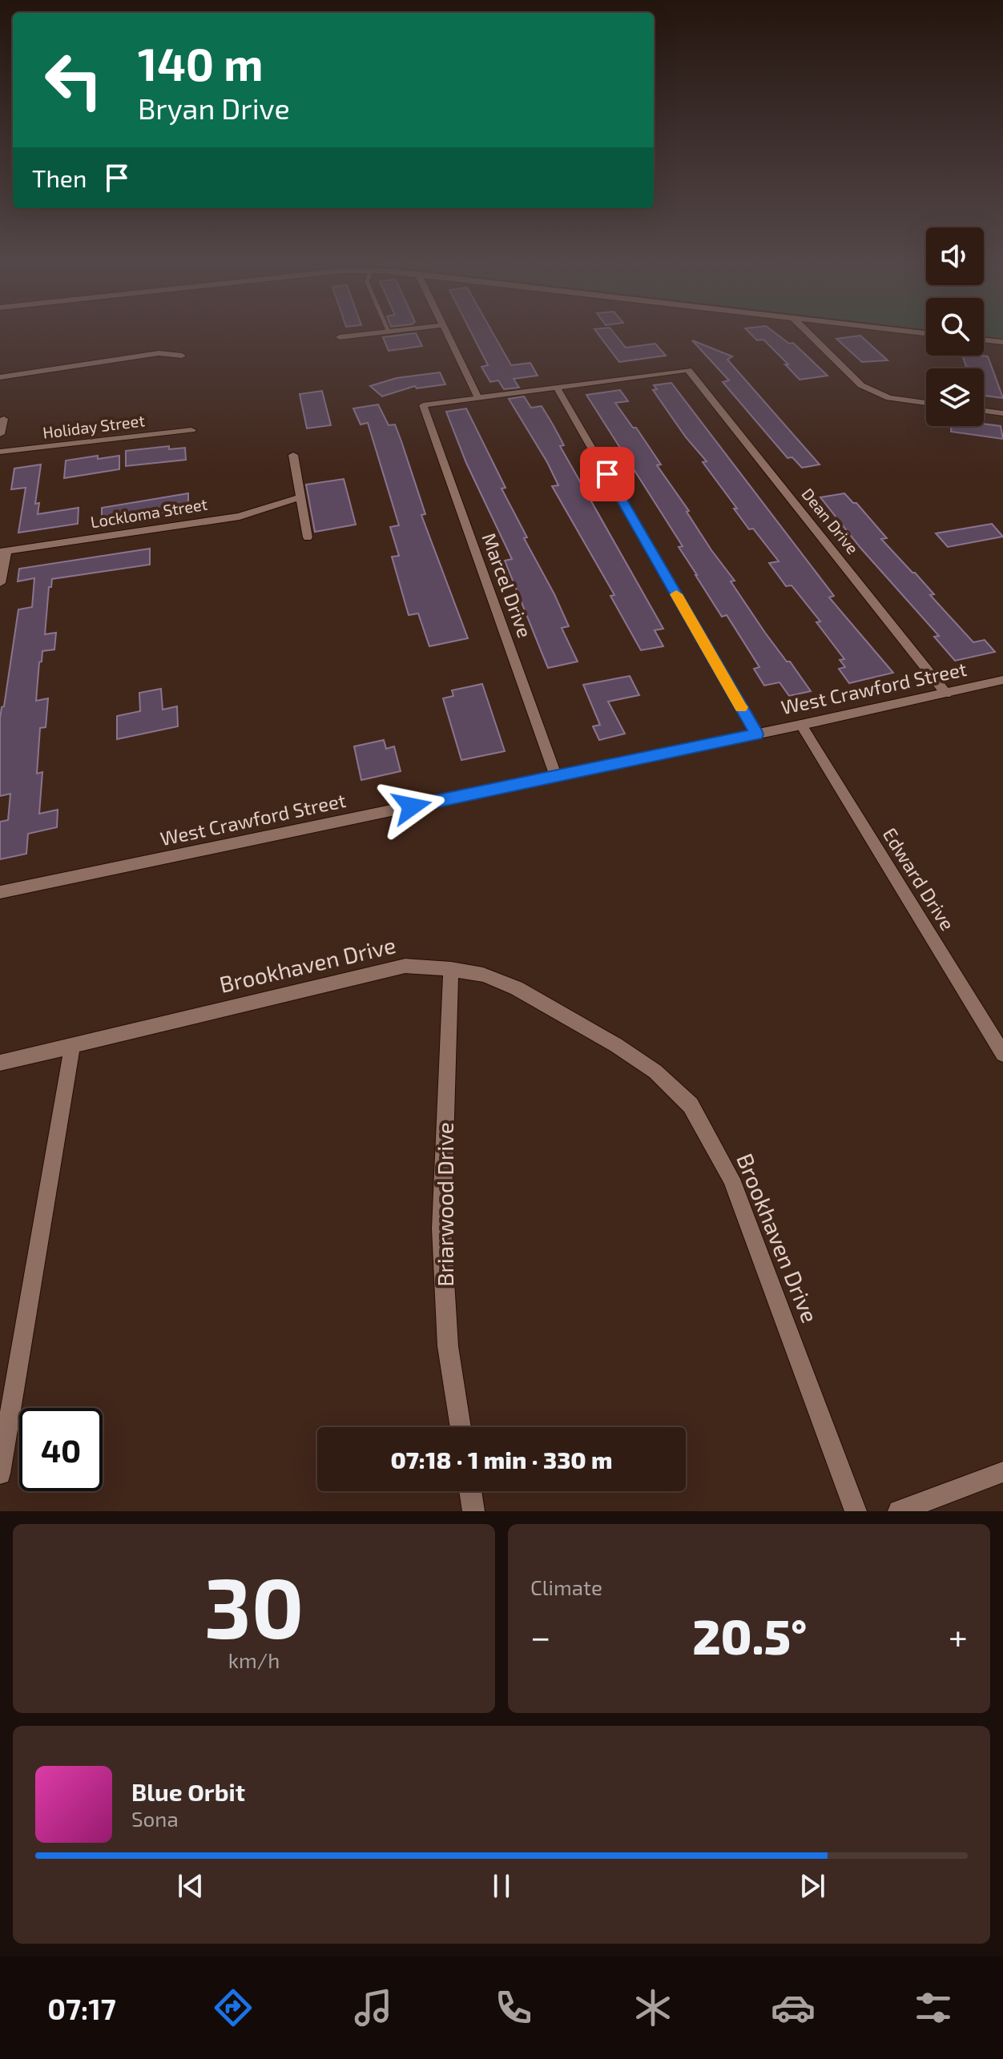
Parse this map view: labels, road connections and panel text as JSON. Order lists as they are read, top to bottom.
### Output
{
  "streets": {
    "street": [
      "Holiday Street",
      "Lockloma Street",
      "Dean Drive",
      "Marcel Drive",
      "West Crawford Street",
      "Edward Drive",
      "Brookhaven Drive",
      "Briarwood Drive"
    ]
  },
  "crossings": [
    ["Dean Drive", "West Crawford Street"],
    ["Marcel Drive", "West Crawford Street"],
    ["West Crawford Street", "Edward Drive"],
    ["Brookhaven Drive", "Briarwood Drive"]
  ],
  "page": {
    "turn": ["140 m", "Bryan Drive"],
    "then": "Then",
    "limit": "40",
    "trip": "07:18 · 1 min · 330 m",
    "tile": [
      ["30", "km/h"],
      "Climate"
    ],
    "heat": ["−", "20.5°", "+"],
    "song": ["Blue Orbit", "Sona"],
    "tabs": "07:17"
  }
}
